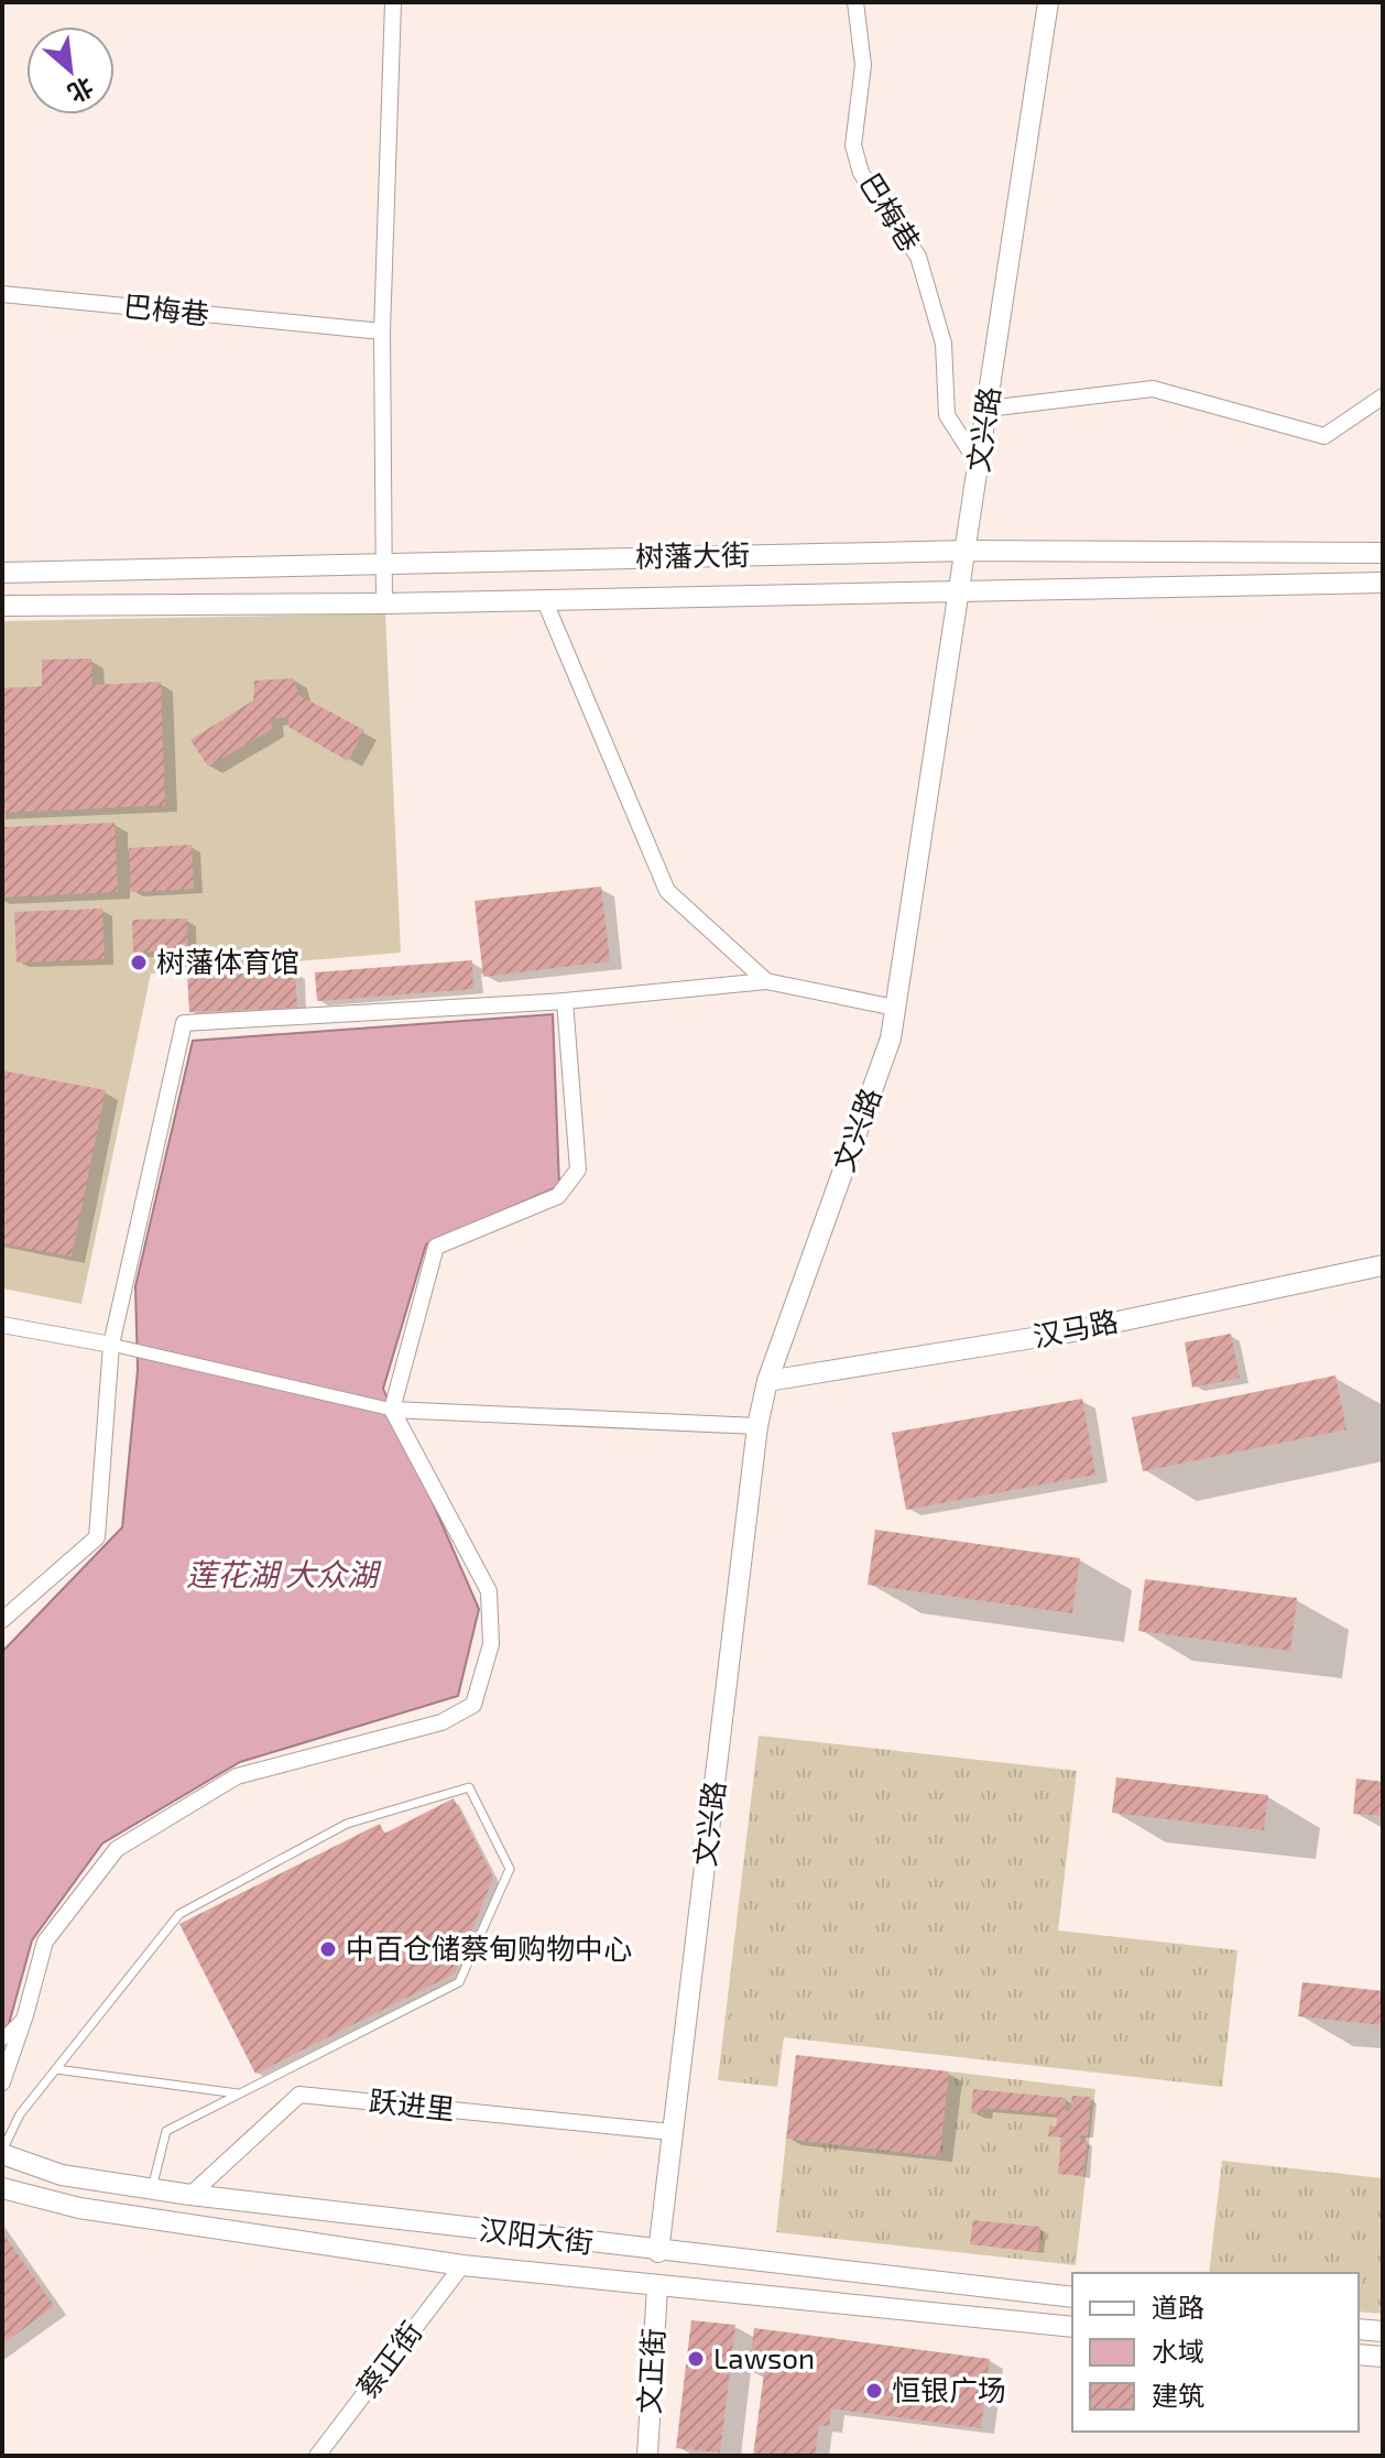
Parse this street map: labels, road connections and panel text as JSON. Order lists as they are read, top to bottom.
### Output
{
  "streets": {
    "street": [
      "巴梅巷",
      "文兴路",
      "树藩大街",
      "汉马路",
      "跃进里",
      "汉阳大街",
      "蔡正街",
      "文正街"
    ]
  },
  "crossings": [
    ["巴梅巷", "文兴路"],
    ["文兴路", "树藩大街"],
    ["文兴路", "汉马路"],
    ["文兴路", "跃进里"],
    ["文兴路", "汉阳大街"],
    ["跃进里", "汉阳大街"],
    ["汉阳大街", "蔡正街"],
    ["汉阳大街", "文正街"]
  ],
  "water": ["莲花湖 大众湖"],
  "places": [
    "树藩体育馆",
    "中百仓储蔡甸购物中心",
    "Lawson",
    "恒银广场"
  ],
  "legend": ["道路", "水域", "建筑"],
  "north": "bottom right"
}
